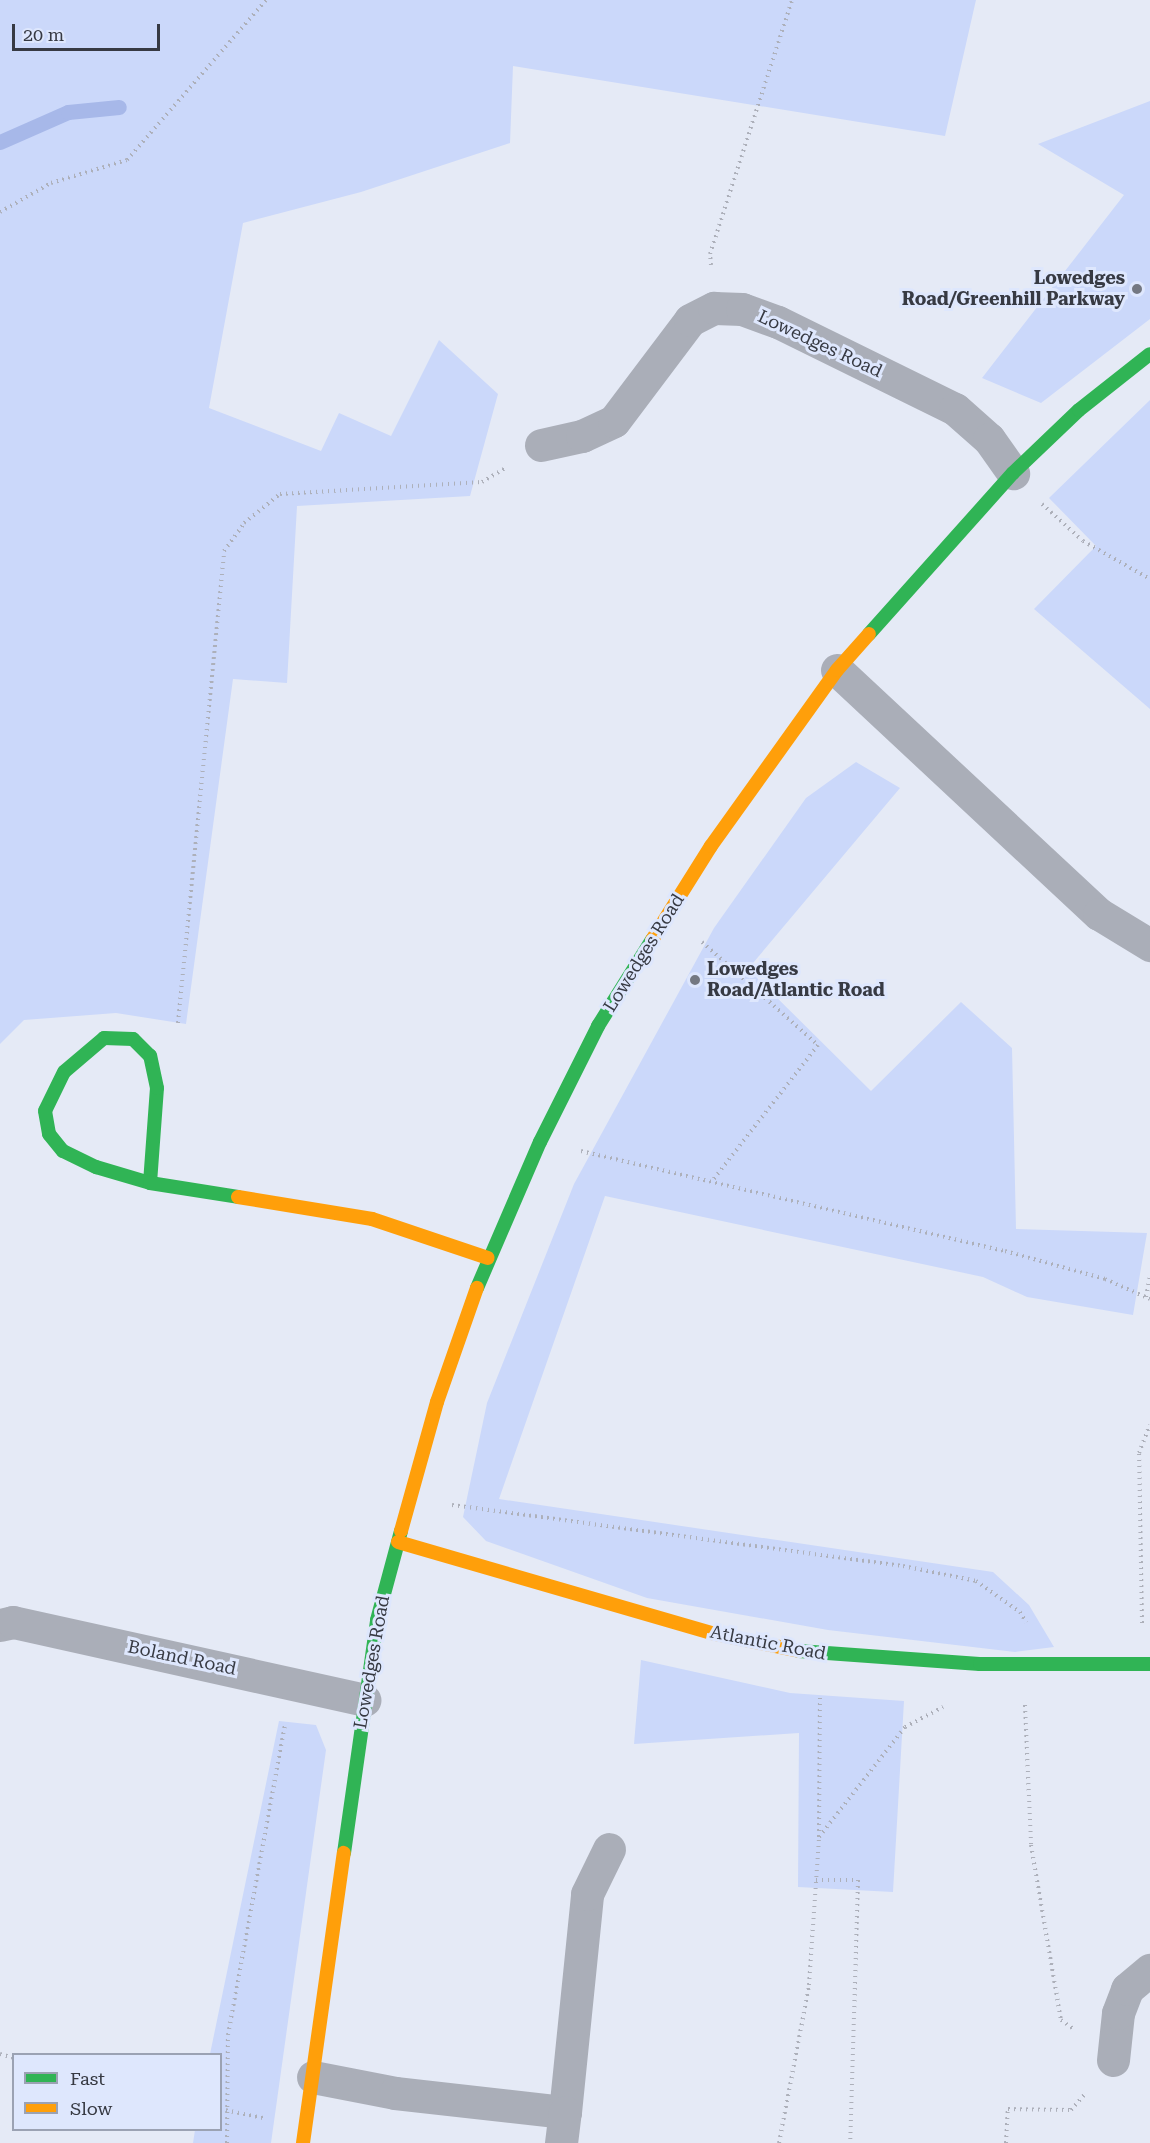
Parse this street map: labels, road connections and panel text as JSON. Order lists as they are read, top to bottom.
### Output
{
  "streets": {
    "street": ["Lowedges Road", "Atlantic Road", "Boland Road"]
  },
  "crossings": [
    ["Lowedges Road", "Atlantic Road"],
    ["Lowedges Road", "Boland Road"]
  ],
  "places": ["Lowedges Road/Greenhill Parkway", "Lowedges Road/Atlantic Road"],
  "legend": ["Fast", "Slow"],
  "scale_bar": "20 m"
}
